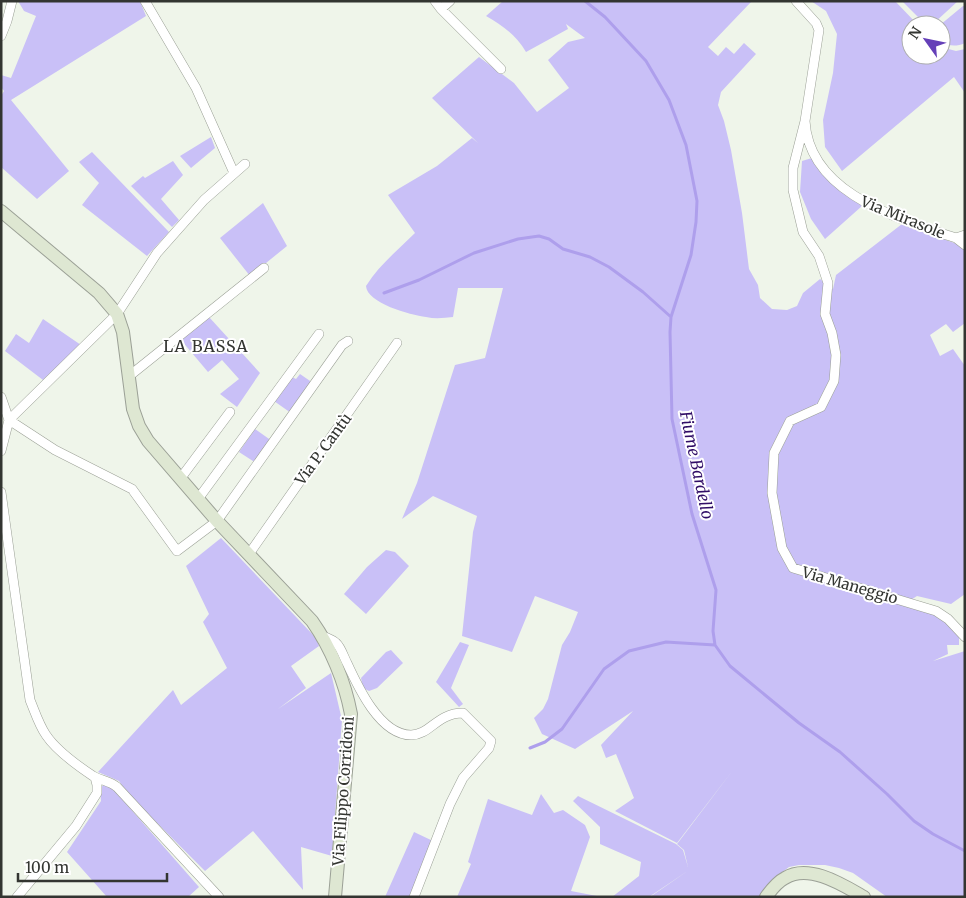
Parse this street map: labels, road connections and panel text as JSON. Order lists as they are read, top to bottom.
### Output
{
  "streets": {
    "street": [
      "Via Mirasole",
      "Via P. Cantù",
      "Via Maneggio",
      "Via Filippo Corridoni"
    ]
  },
  "crossings": [
    ["Via Mirasole", "Via Maneggio"],
    ["Via P. Cantù", "Via Filippo Corridoni"]
  ],
  "districts": ["LA BASSA"],
  "water": ["Fiume Bardello"],
  "scale_bar": "100 m",
  "north": "top left"
}
